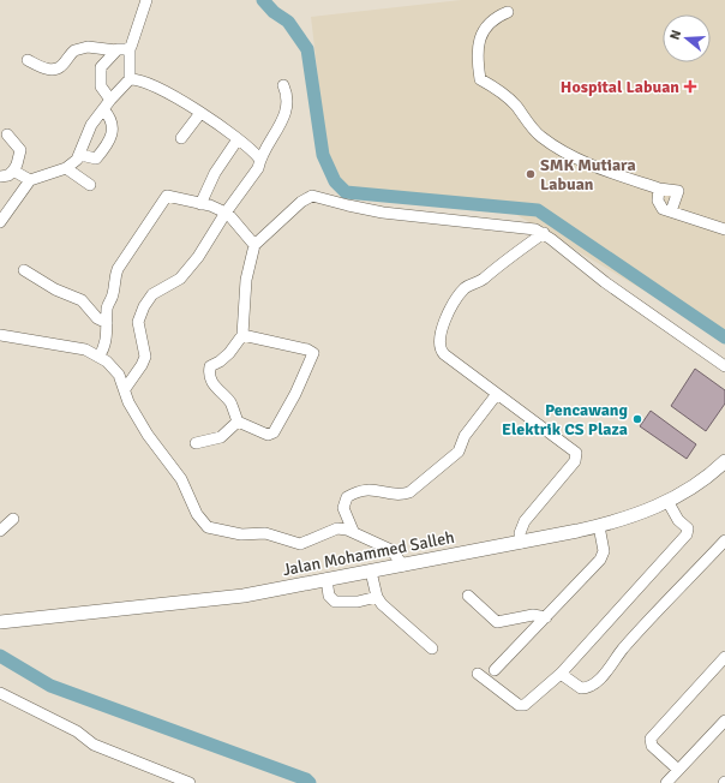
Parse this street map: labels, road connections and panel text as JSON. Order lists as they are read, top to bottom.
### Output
{
  "streets": {
    "main road": ["Jalan Mohammed Salleh"]
  },
  "places": {
    "health": ["Hospital Labuan"],
    "other": ["SMK Mutiara Labuan", "Pencawang Elektrik CS Plaza"]
  },
  "north": "left"
}
